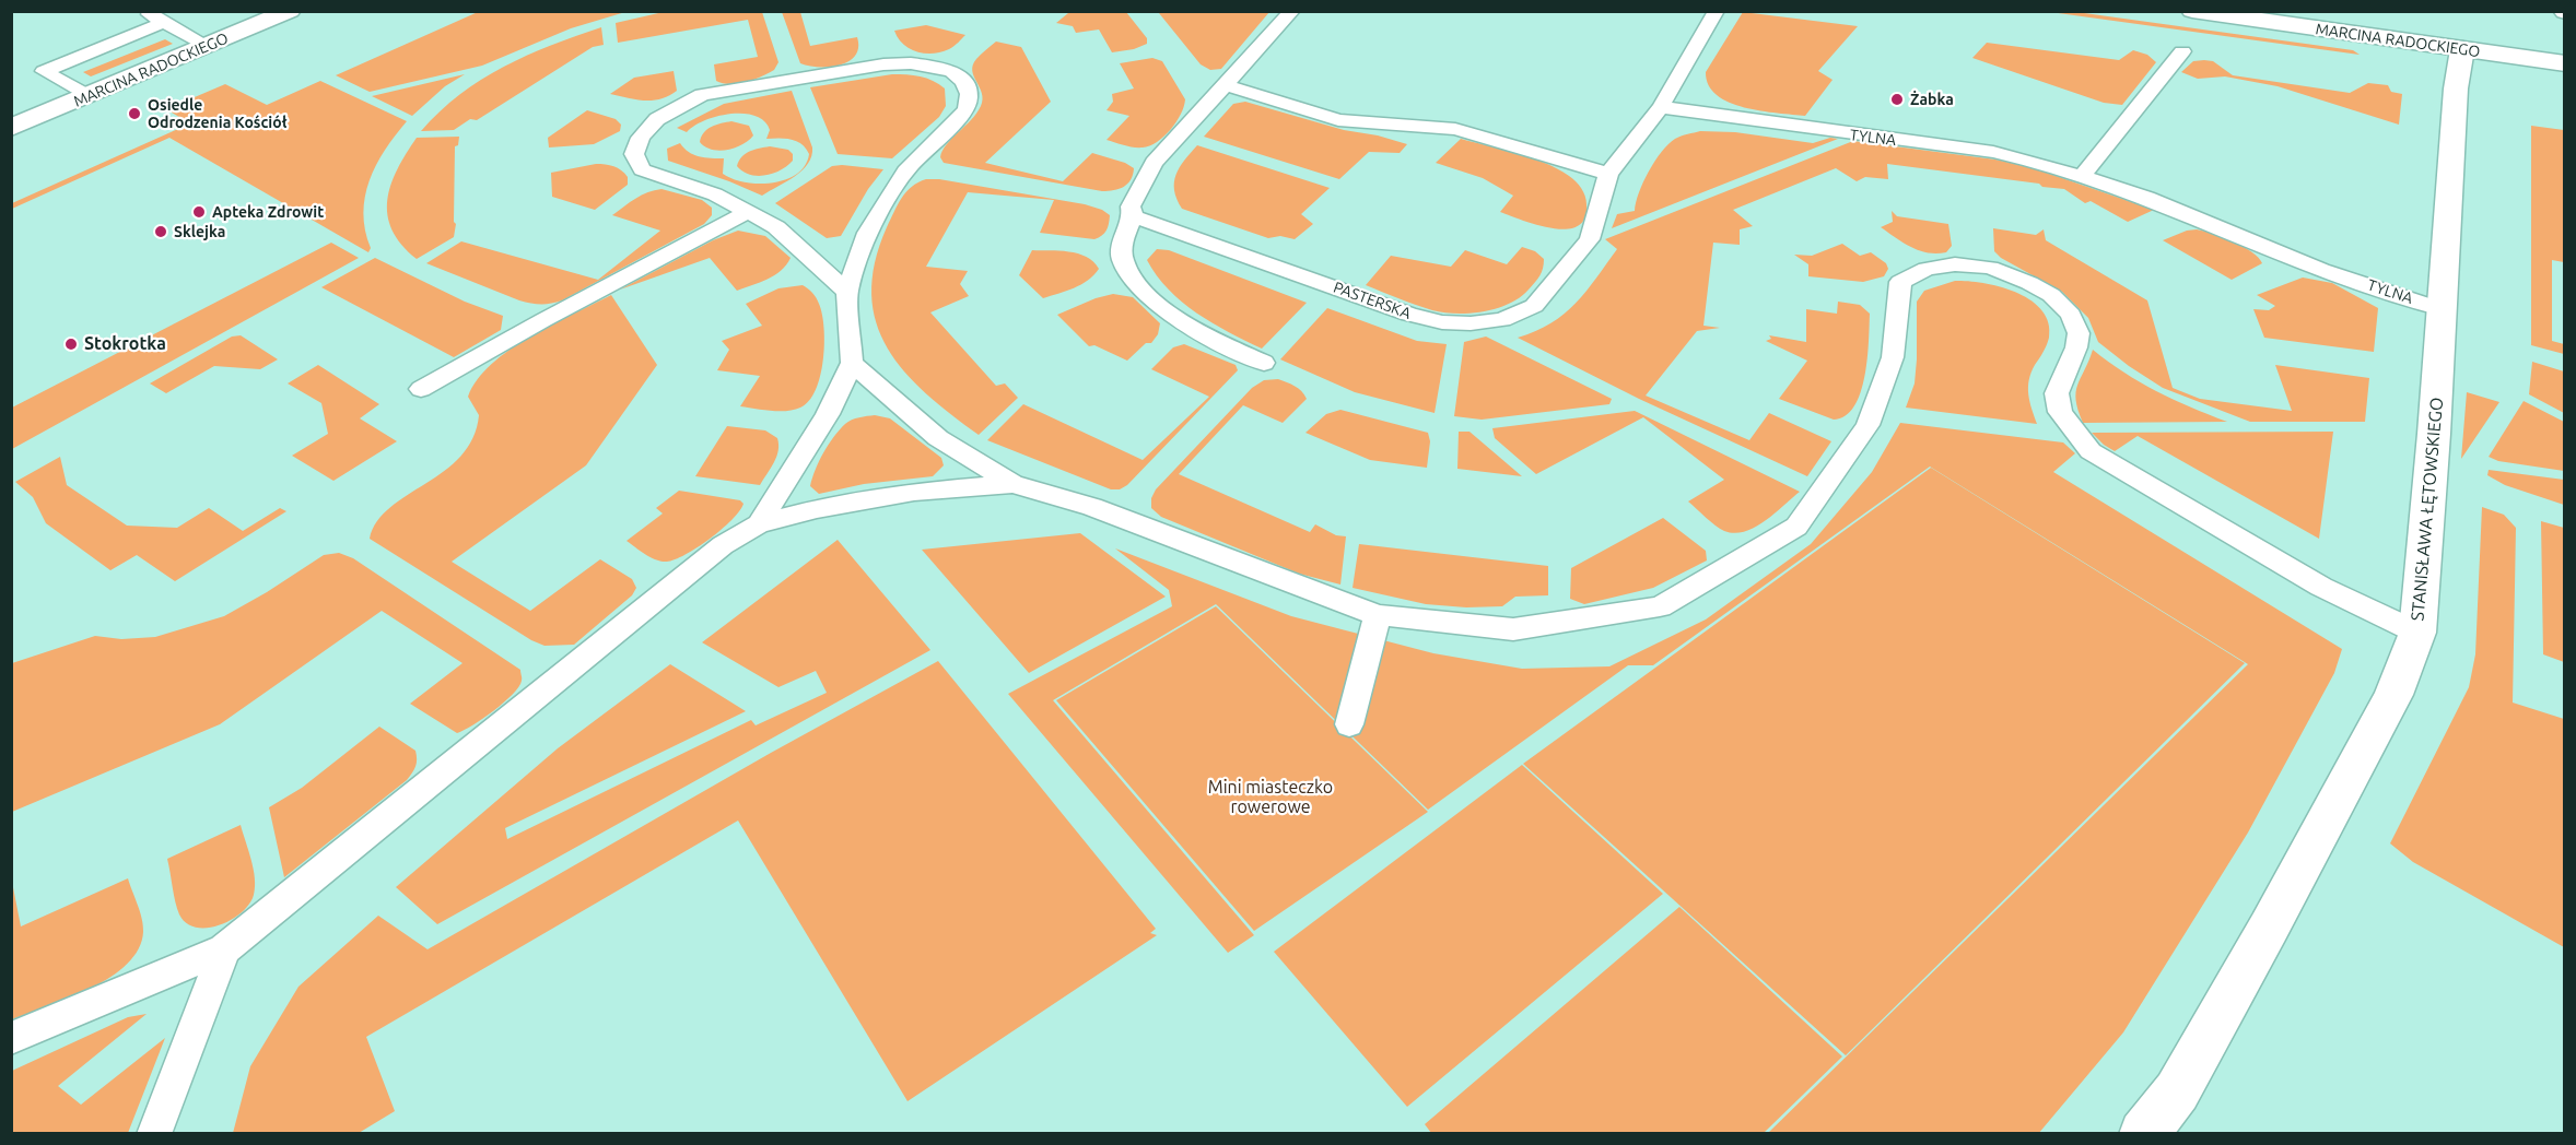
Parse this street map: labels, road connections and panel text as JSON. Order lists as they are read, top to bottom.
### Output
{
  "streets": {
    "street": ["MARCINA RADOCKIEGO", "STANISŁAWA ŁĘTOWSKIEGO"],
    "lane": ["TYLNA", "PASTERSKA"]
  },
  "crossings": [
    ["MARCINA RADOCKIEGO", "STANISŁAWA ŁĘTOWSKIEGO"],
    ["TYLNA", "PASTERSKA"],
    ["TYLNA", "STANISŁAWA ŁĘTOWSKIEGO"]
  ],
  "parks": ["Mini miasteczko rowerowe"],
  "places": [
    "Żabka",
    "Osiedle Odrodzenia Kościół",
    "Apteka Zdrowit",
    "Sklejka",
    "Stokrotka"
  ]
}
